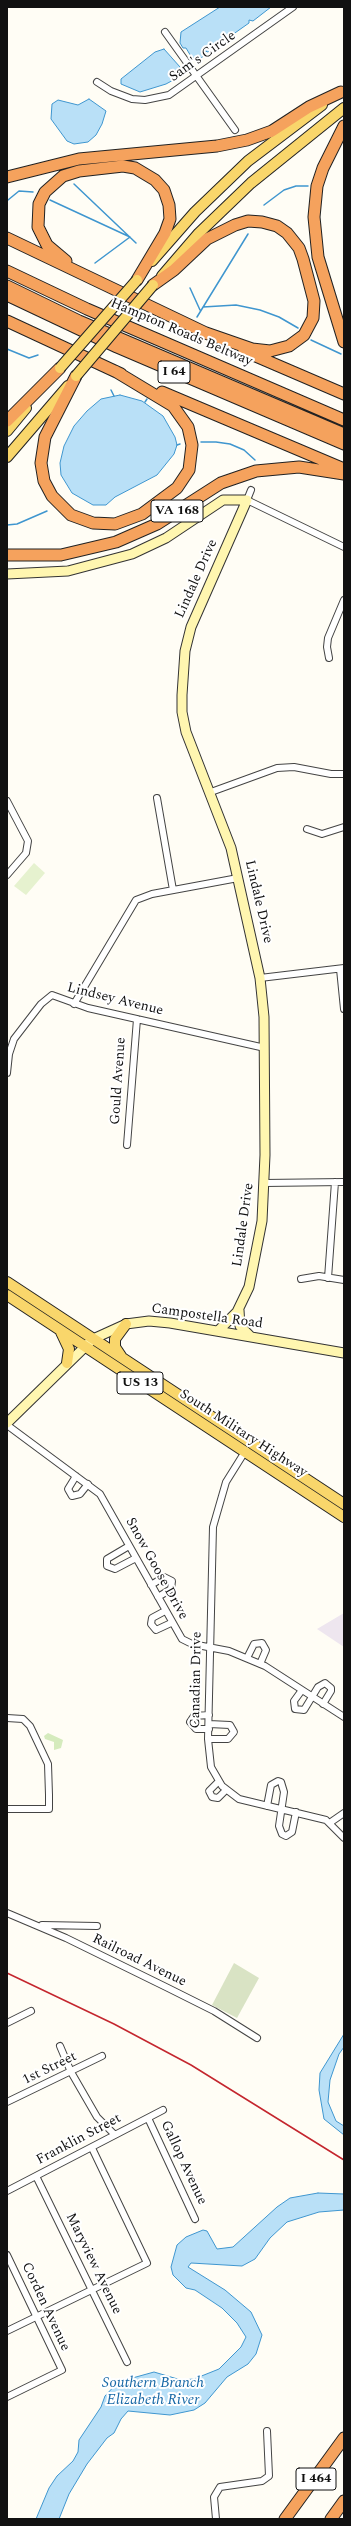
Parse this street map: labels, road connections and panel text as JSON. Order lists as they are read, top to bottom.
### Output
{
  "streets": {
    "highway": [
      "Hampton Roads Beltway",
      "I 64",
      "VA 168",
      "I 464"
    ],
    "main road": ["US 13", "South Military Highway"],
    "street": [
      "Sam's Circle",
      "Lindale Drive",
      "Lindsey Avenue",
      "Gould Avenue",
      "Campostella Road",
      "Snow Goose Drive",
      "Canadian Drive",
      "Railroad Avenue",
      "1st Street",
      "Franklin Street",
      "Gallop Avenue",
      "Maryview Avenue",
      "Corden Avenue"
    ]
  },
  "crossings": [
    ["Lindale Drive", "Lindsey Avenue"],
    ["Lindale Drive", "Campostella Road"],
    ["Lindsey Avenue", "Gould Avenue"],
    ["Campostella Road", "South Military Highway"],
    ["Campostella Road", "Snow Goose Drive"],
    ["South Military Highway", "Canadian Drive"],
    ["Snow Goose Drive", "Canadian Drive"],
    ["Franklin Street", "Gallop Avenue"],
    ["Franklin Street", "Maryview Avenue"]
  ],
  "water": ["Southern Branch Elizabeth River"]
}
